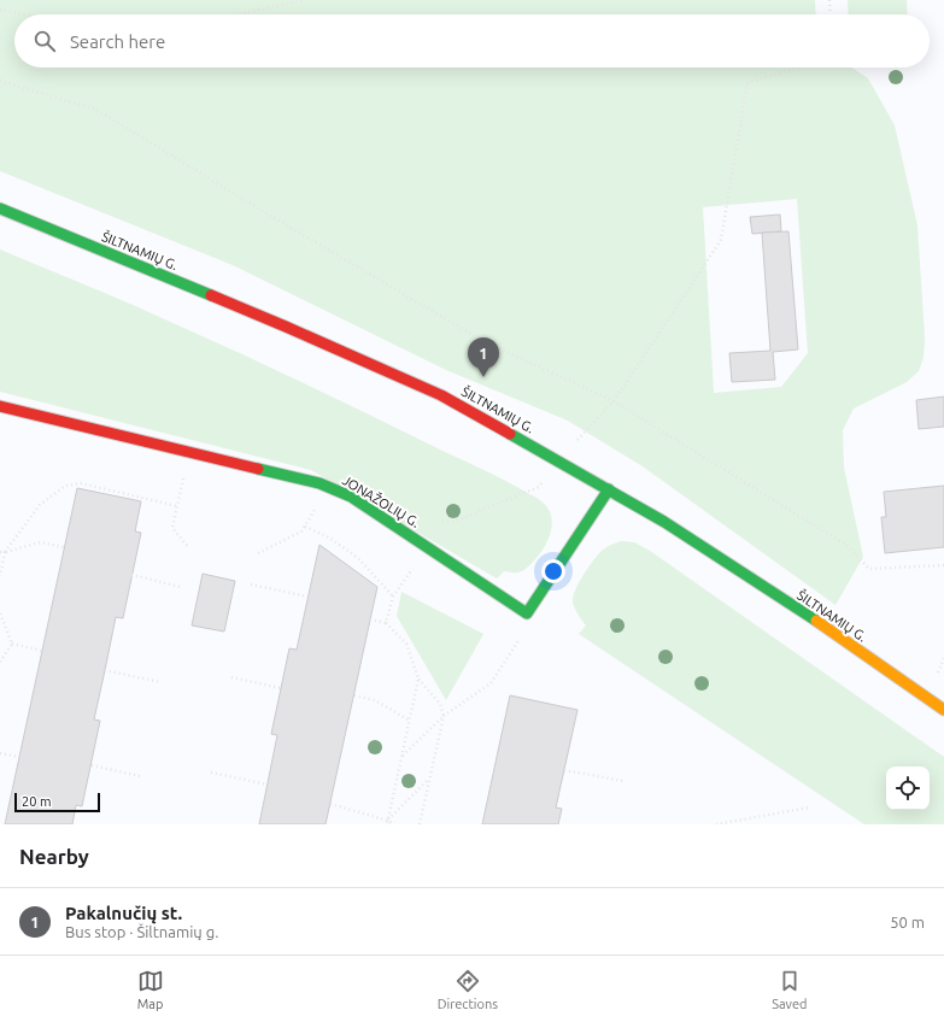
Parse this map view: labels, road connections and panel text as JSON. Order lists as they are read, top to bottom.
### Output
{
  "streets": {
    "street": ["ŠILTNAMIŲ G.", "JONAŽOLIŲ G."]
  },
  "crossings": [
    ["ŠILTNAMIŲ G.", "JONAŽOLIŲ G."]
  ],
  "scale_bar": "20 m",
  "page": {
    "search": "Search here",
    "pins": "1",
    "scale": "20 m",
    "heading": "Nearby",
    "list": [
      {
        "mark": "1",
        "name": "Pakalnučių st.",
        "note": "Bus stop · Šiltnamių g.",
        "value": "50 m"
      }
    ],
    "nav": ["Map", "Directions", "Saved"]
  }
}
